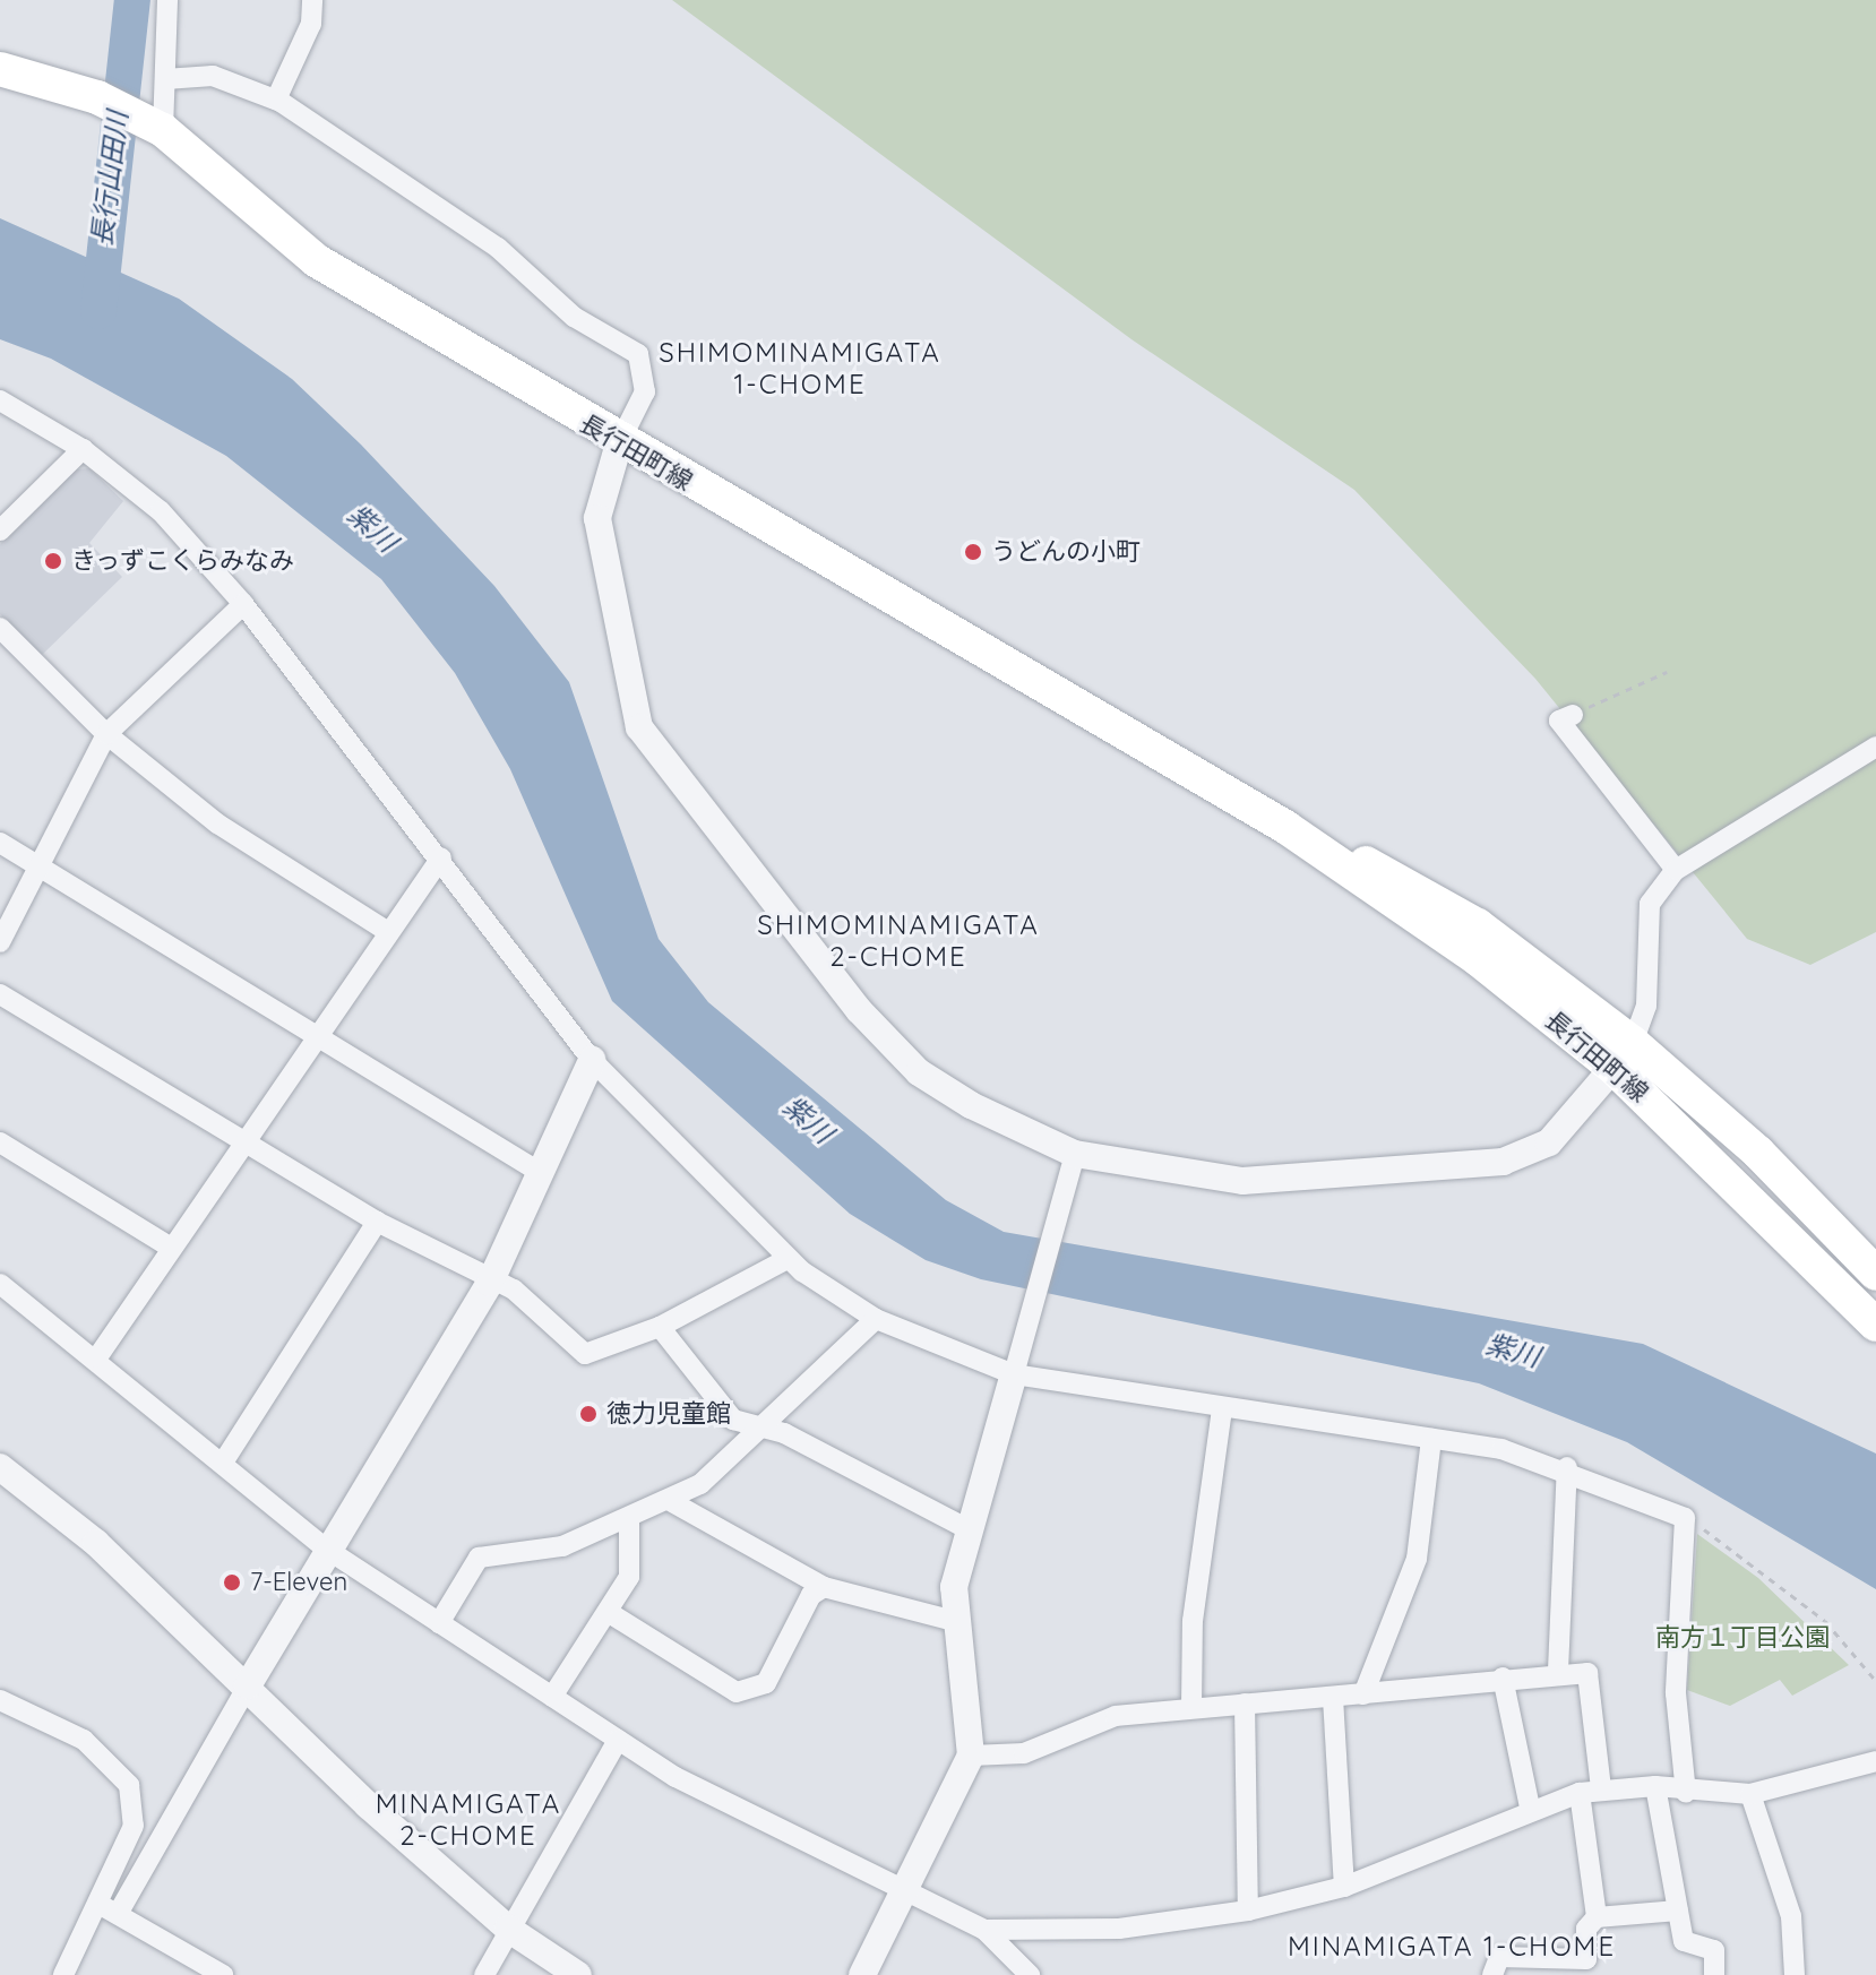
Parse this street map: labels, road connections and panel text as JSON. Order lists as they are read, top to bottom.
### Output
{
  "streets": {
    "main road": ["長行田町線"]
  },
  "districts": [
    "SHIMOMINAMIGATA 1-CHOME",
    "SHIMOMINAMIGATA 2-CHOME",
    "MINAMIGATA 2-CHOME",
    "MINAMIGATA 1-CHOME"
  ],
  "water": ["長行山田川", "紫川"],
  "parks": ["南方１丁目公園"],
  "places": [
    "うどんの小町",
    "きっずこくらみなみ",
    "徳力児童館",
    "7-Eleven"
  ]
}
